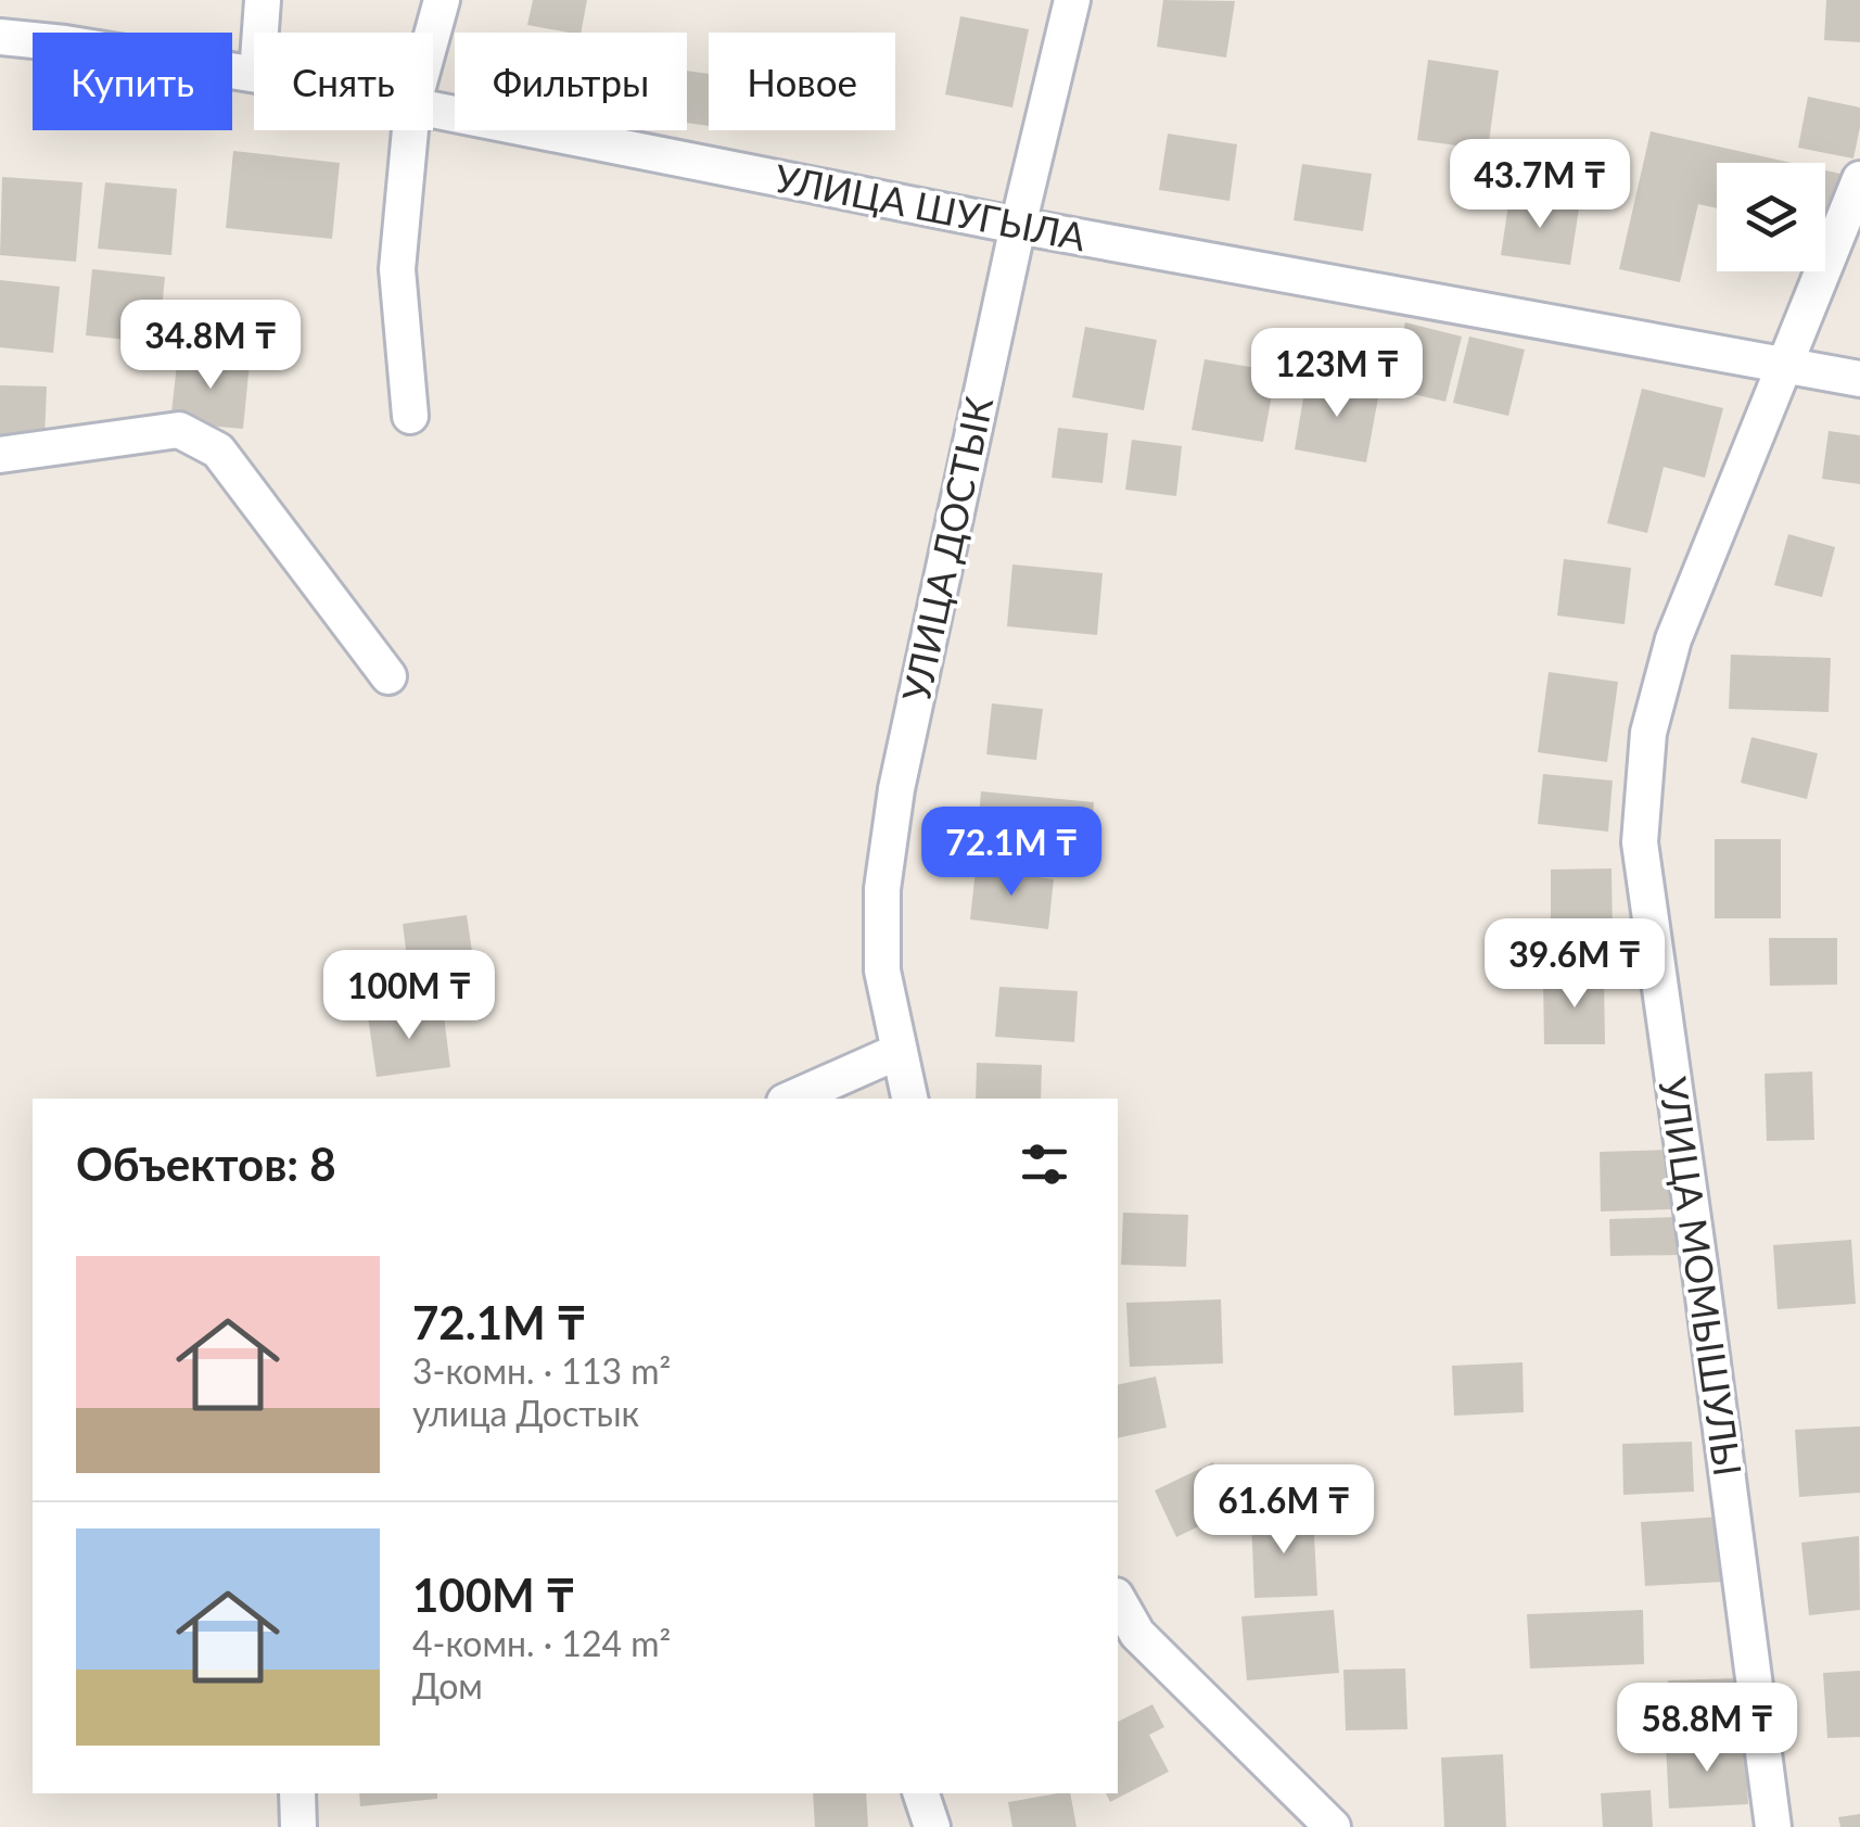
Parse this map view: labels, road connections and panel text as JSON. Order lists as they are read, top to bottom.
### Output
{
  "streets": {
    "street": ["УЛИЦА ШУГЫЛА", "УЛИЦА ДОСТЫК", "УЛИЦА МОМЫШУЛЫ"]
  },
  "crossings": [
    ["УЛИЦА ШУГЫЛА", "УЛИЦА ДОСТЫК"],
    ["УЛИЦА ШУГЫЛА", "УЛИЦА МОМЫШУЛЫ"]
  ],
  "page": {
    "chip": [
      "Купить",
      "Снять",
      "Фильтры",
      "Новое"
    ],
    "price": [
      "43.7M ₸",
      "34.8M ₸",
      "123M ₸",
      "72.1M ₸",
      "39.6M ₸",
      "100M ₸",
      "61.6M ₸",
      "58.8M ₸"
    ],
    "heading": "Объектов: 8",
    "list": [
      {
        "name": "72.1M ₸",
        "note": "3-комн. · 113 m² · улица Достык"
      },
      {
        "name": "100M ₸",
        "note": "4-комн. · 124 m² · Дом"
      }
    ]
  }
}
